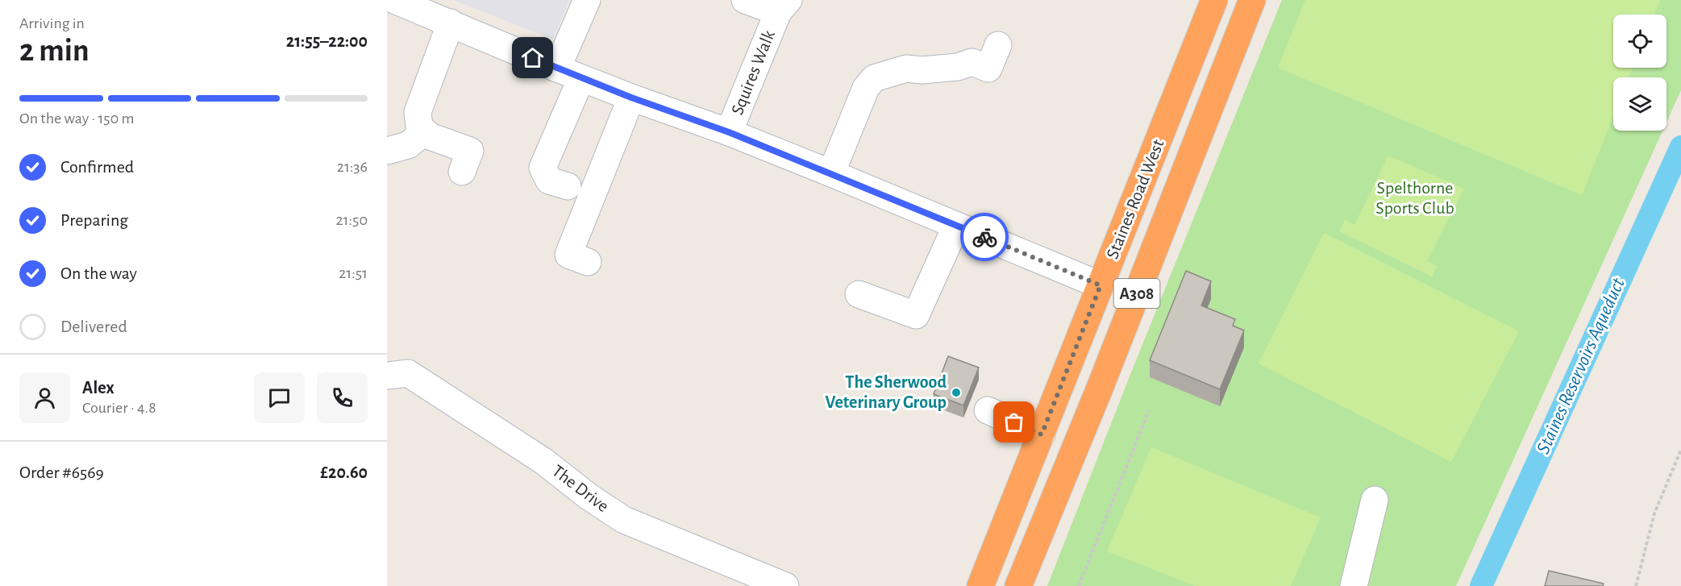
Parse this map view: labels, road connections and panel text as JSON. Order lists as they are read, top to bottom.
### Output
{
  "streets": {
    "highway": ["Staines Road West", "A308"],
    "street": ["Squires Walk", "The Drive"]
  },
  "water": ["Staines Reservoirs Aqueduct"],
  "parks": ["Spelthorne Sports Club"],
  "places": ["The Sherwood Veterinary Group"],
  "page": {
    "heading": ["2 min", "Arriving in", "21:55–22:00"],
    "panel": [
      "Alex",
      "Courier · 4.8",
      "Order #6569",
      "£20.60"
    ],
    "bar": "On the way · 150 m",
    "list": [
      ["Confirmed", "21:36"],
      ["Preparing", "21:50"],
      ["On the way", "21:51"],
      "Delivered"
    ]
  }
}
